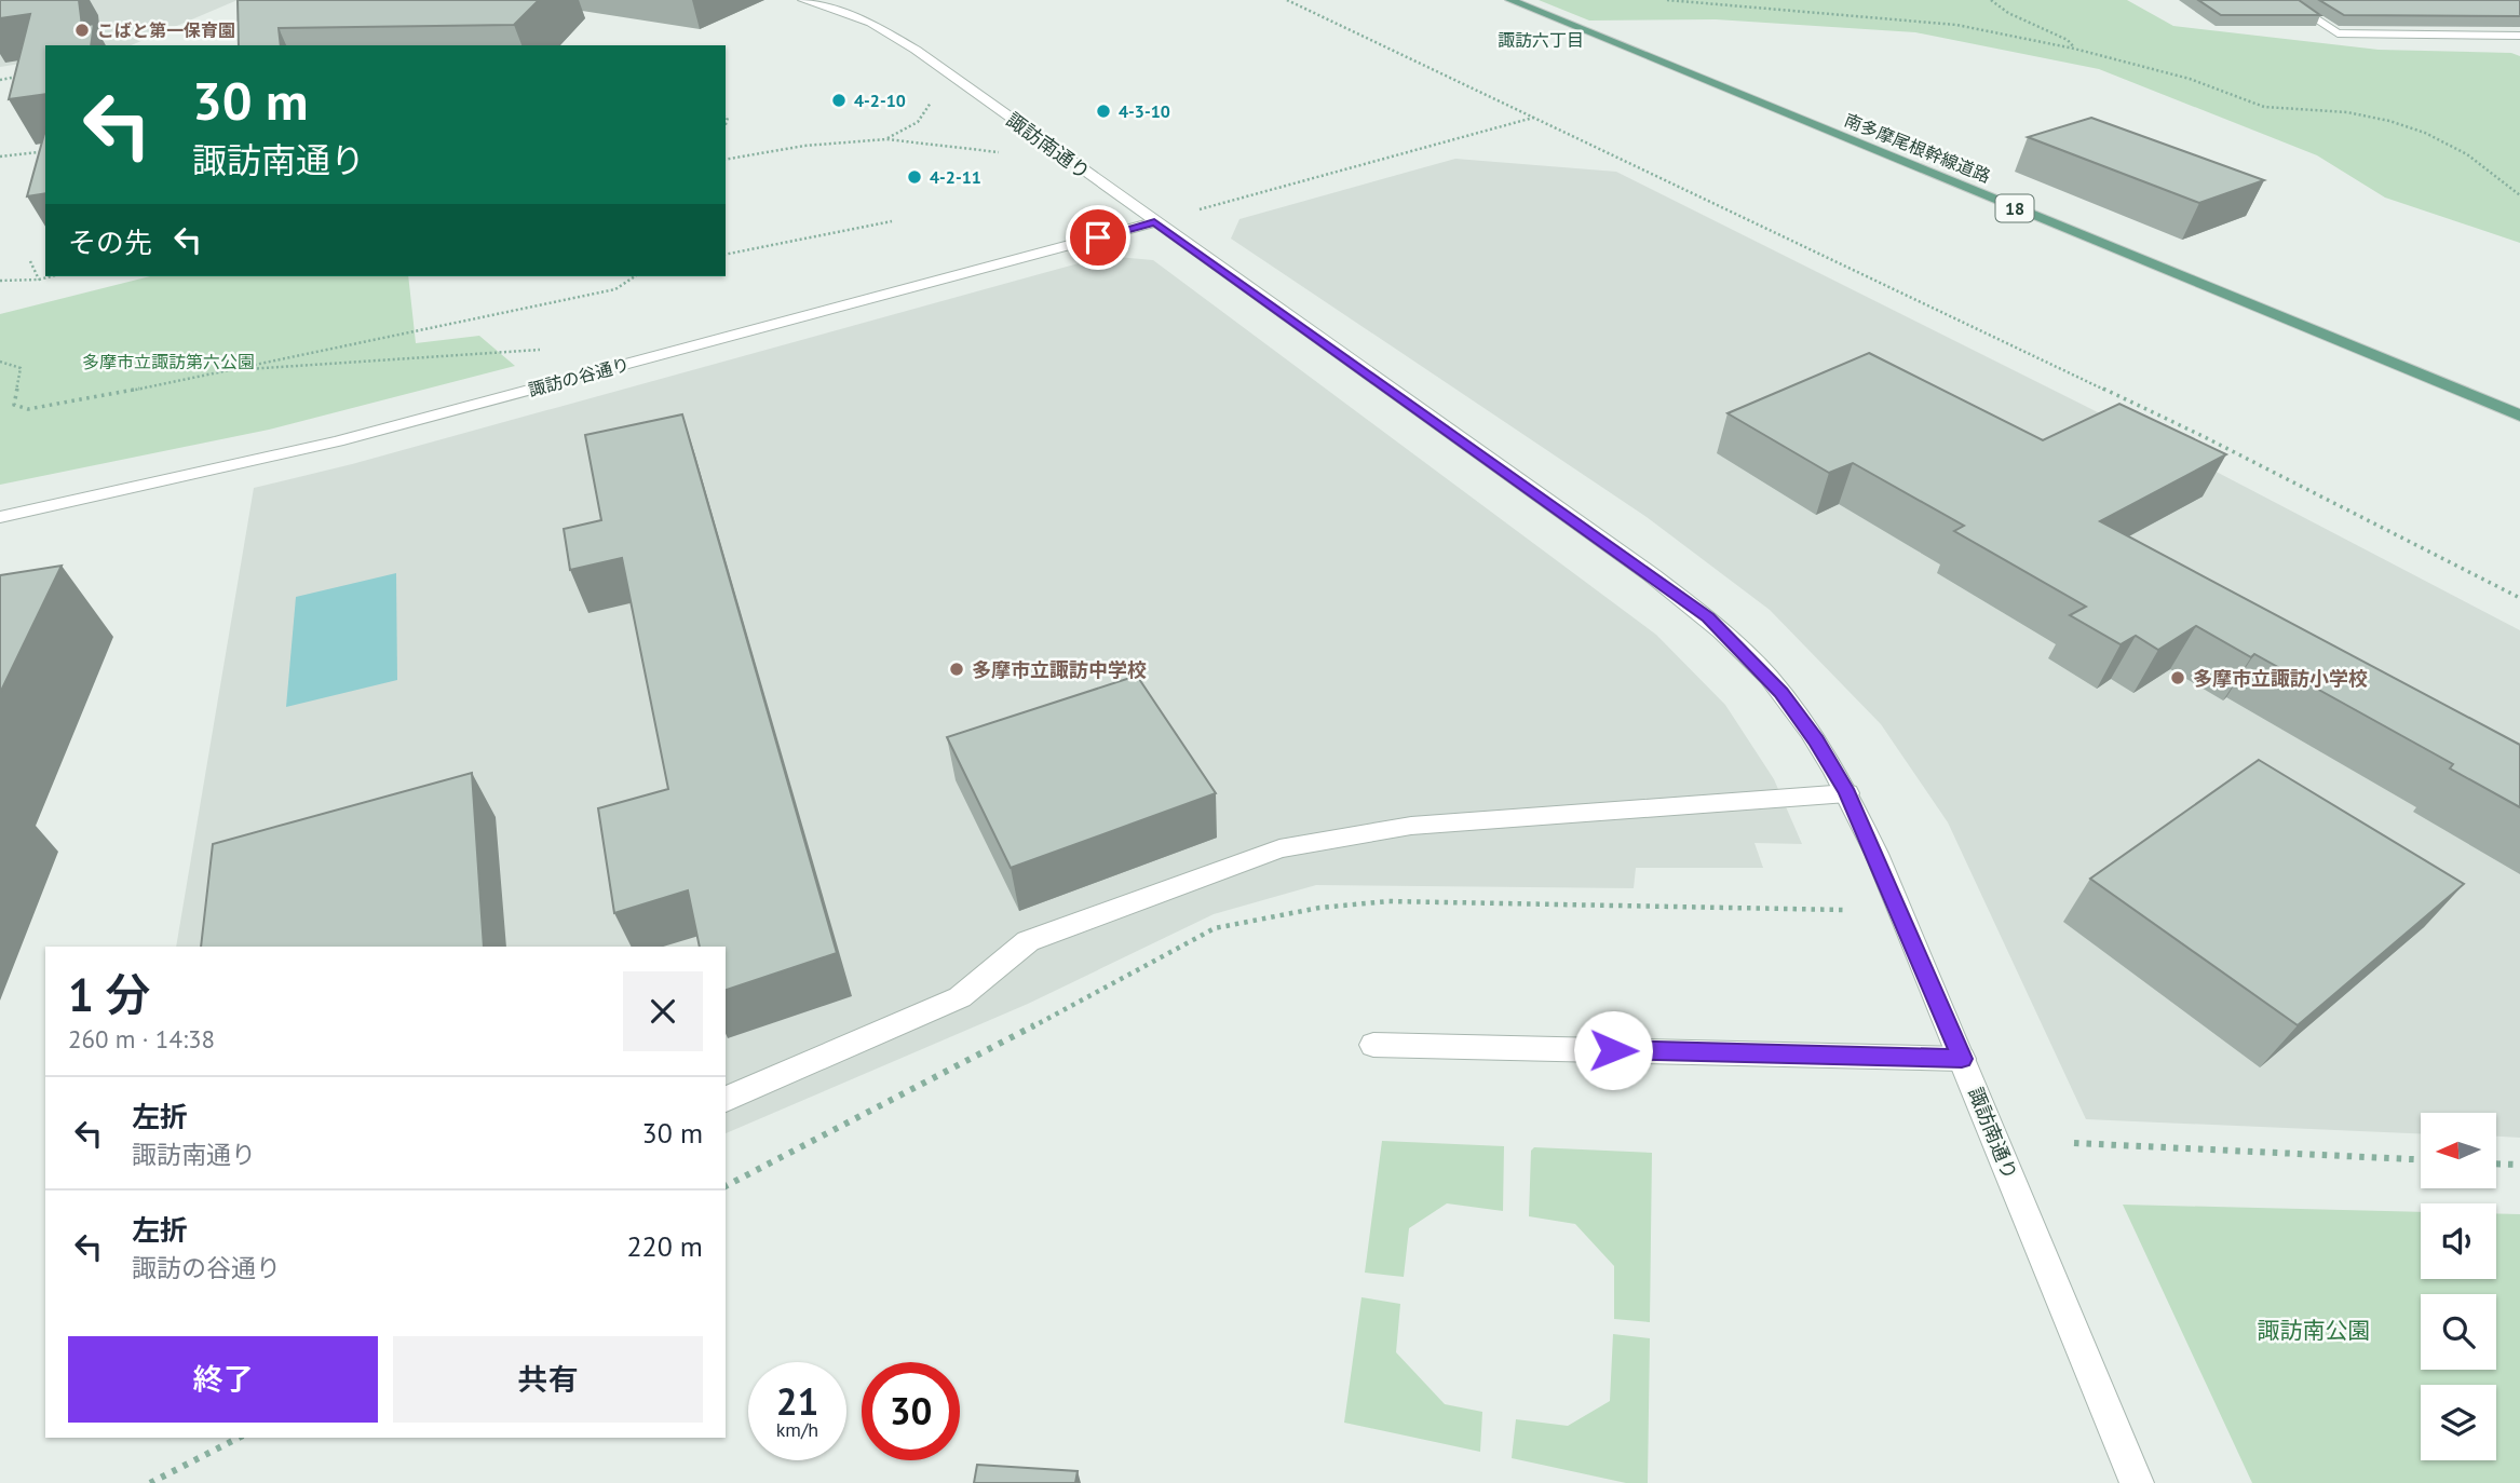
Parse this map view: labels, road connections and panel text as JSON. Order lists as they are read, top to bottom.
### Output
{
  "streets": {
    "main road": ["南多摩尾根幹線道路", "18"],
    "street": ["諏訪南通り", "諏訪の谷通り"]
  },
  "crossings": [
    ["諏訪南通り", "諏訪の谷通り"]
  ],
  "districts": ["諏訪六丁目"],
  "parks": ["多摩市立諏訪第六公園", "諏訪南公園"],
  "places": [
    "こばと第一保育園",
    "4-2-10",
    "4-3-10",
    "4-2-11",
    "多摩市立諏訪中学校",
    "多摩市立諏訪小学校"
  ],
  "north": "left",
  "page": {
    "turn": ["30 m", "諏訪南通り"],
    "then": "その先",
    "heading": ["1 分", "260 m · 14:38"],
    "list": [
      {
        "name": "左折",
        "note": "諏訪南通り",
        "value": "30 m"
      },
      {
        "name": "左折",
        "note": "諏訪の谷通り",
        "value": "220 m"
      }
    ],
    "buttons": ["終了", "共有"],
    "speed": "21 km/h",
    "limit": "30"
  }
}
